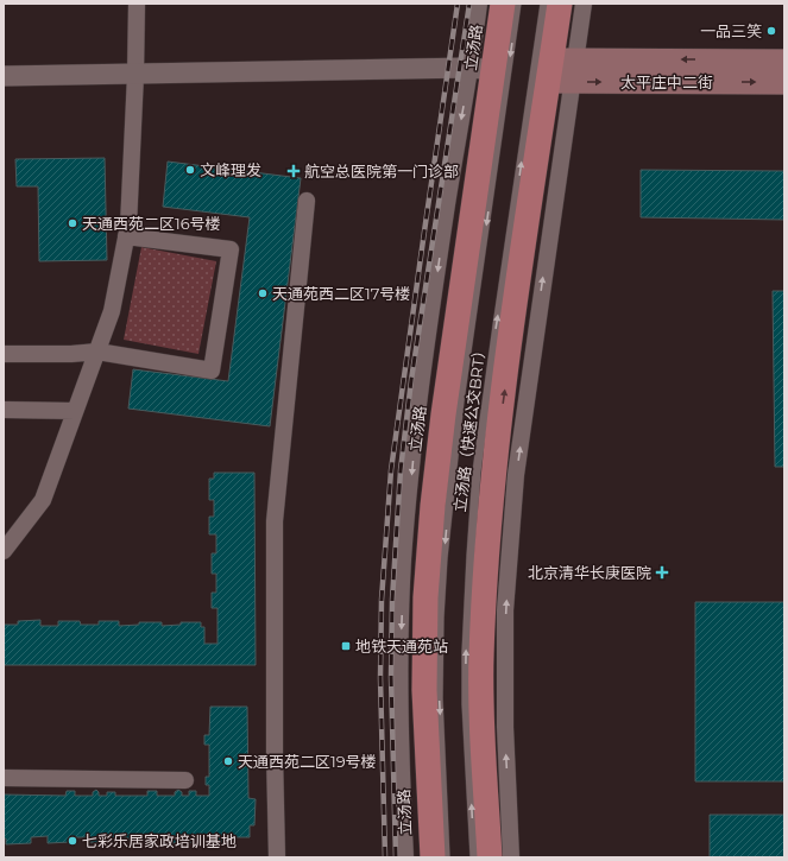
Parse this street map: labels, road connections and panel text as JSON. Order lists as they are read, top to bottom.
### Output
{
  "streets": {
    "main road": ["立汤路", "太平庄中二街"],
    "lane": ["立汤路（快速公交BRT）"]
  },
  "places": {
    "other": [
      "一品三笑",
      "文峰理发",
      "天通西苑二区16号楼",
      "天通苑西二区17号楼",
      "天通西苑二区19号楼",
      "七彩乐居家政培训基地"
    ],
    "health": ["航空总医院第一门诊部", "北京清华长庚医院"],
    "transit": ["地铁天通苑站"]
  }
}
